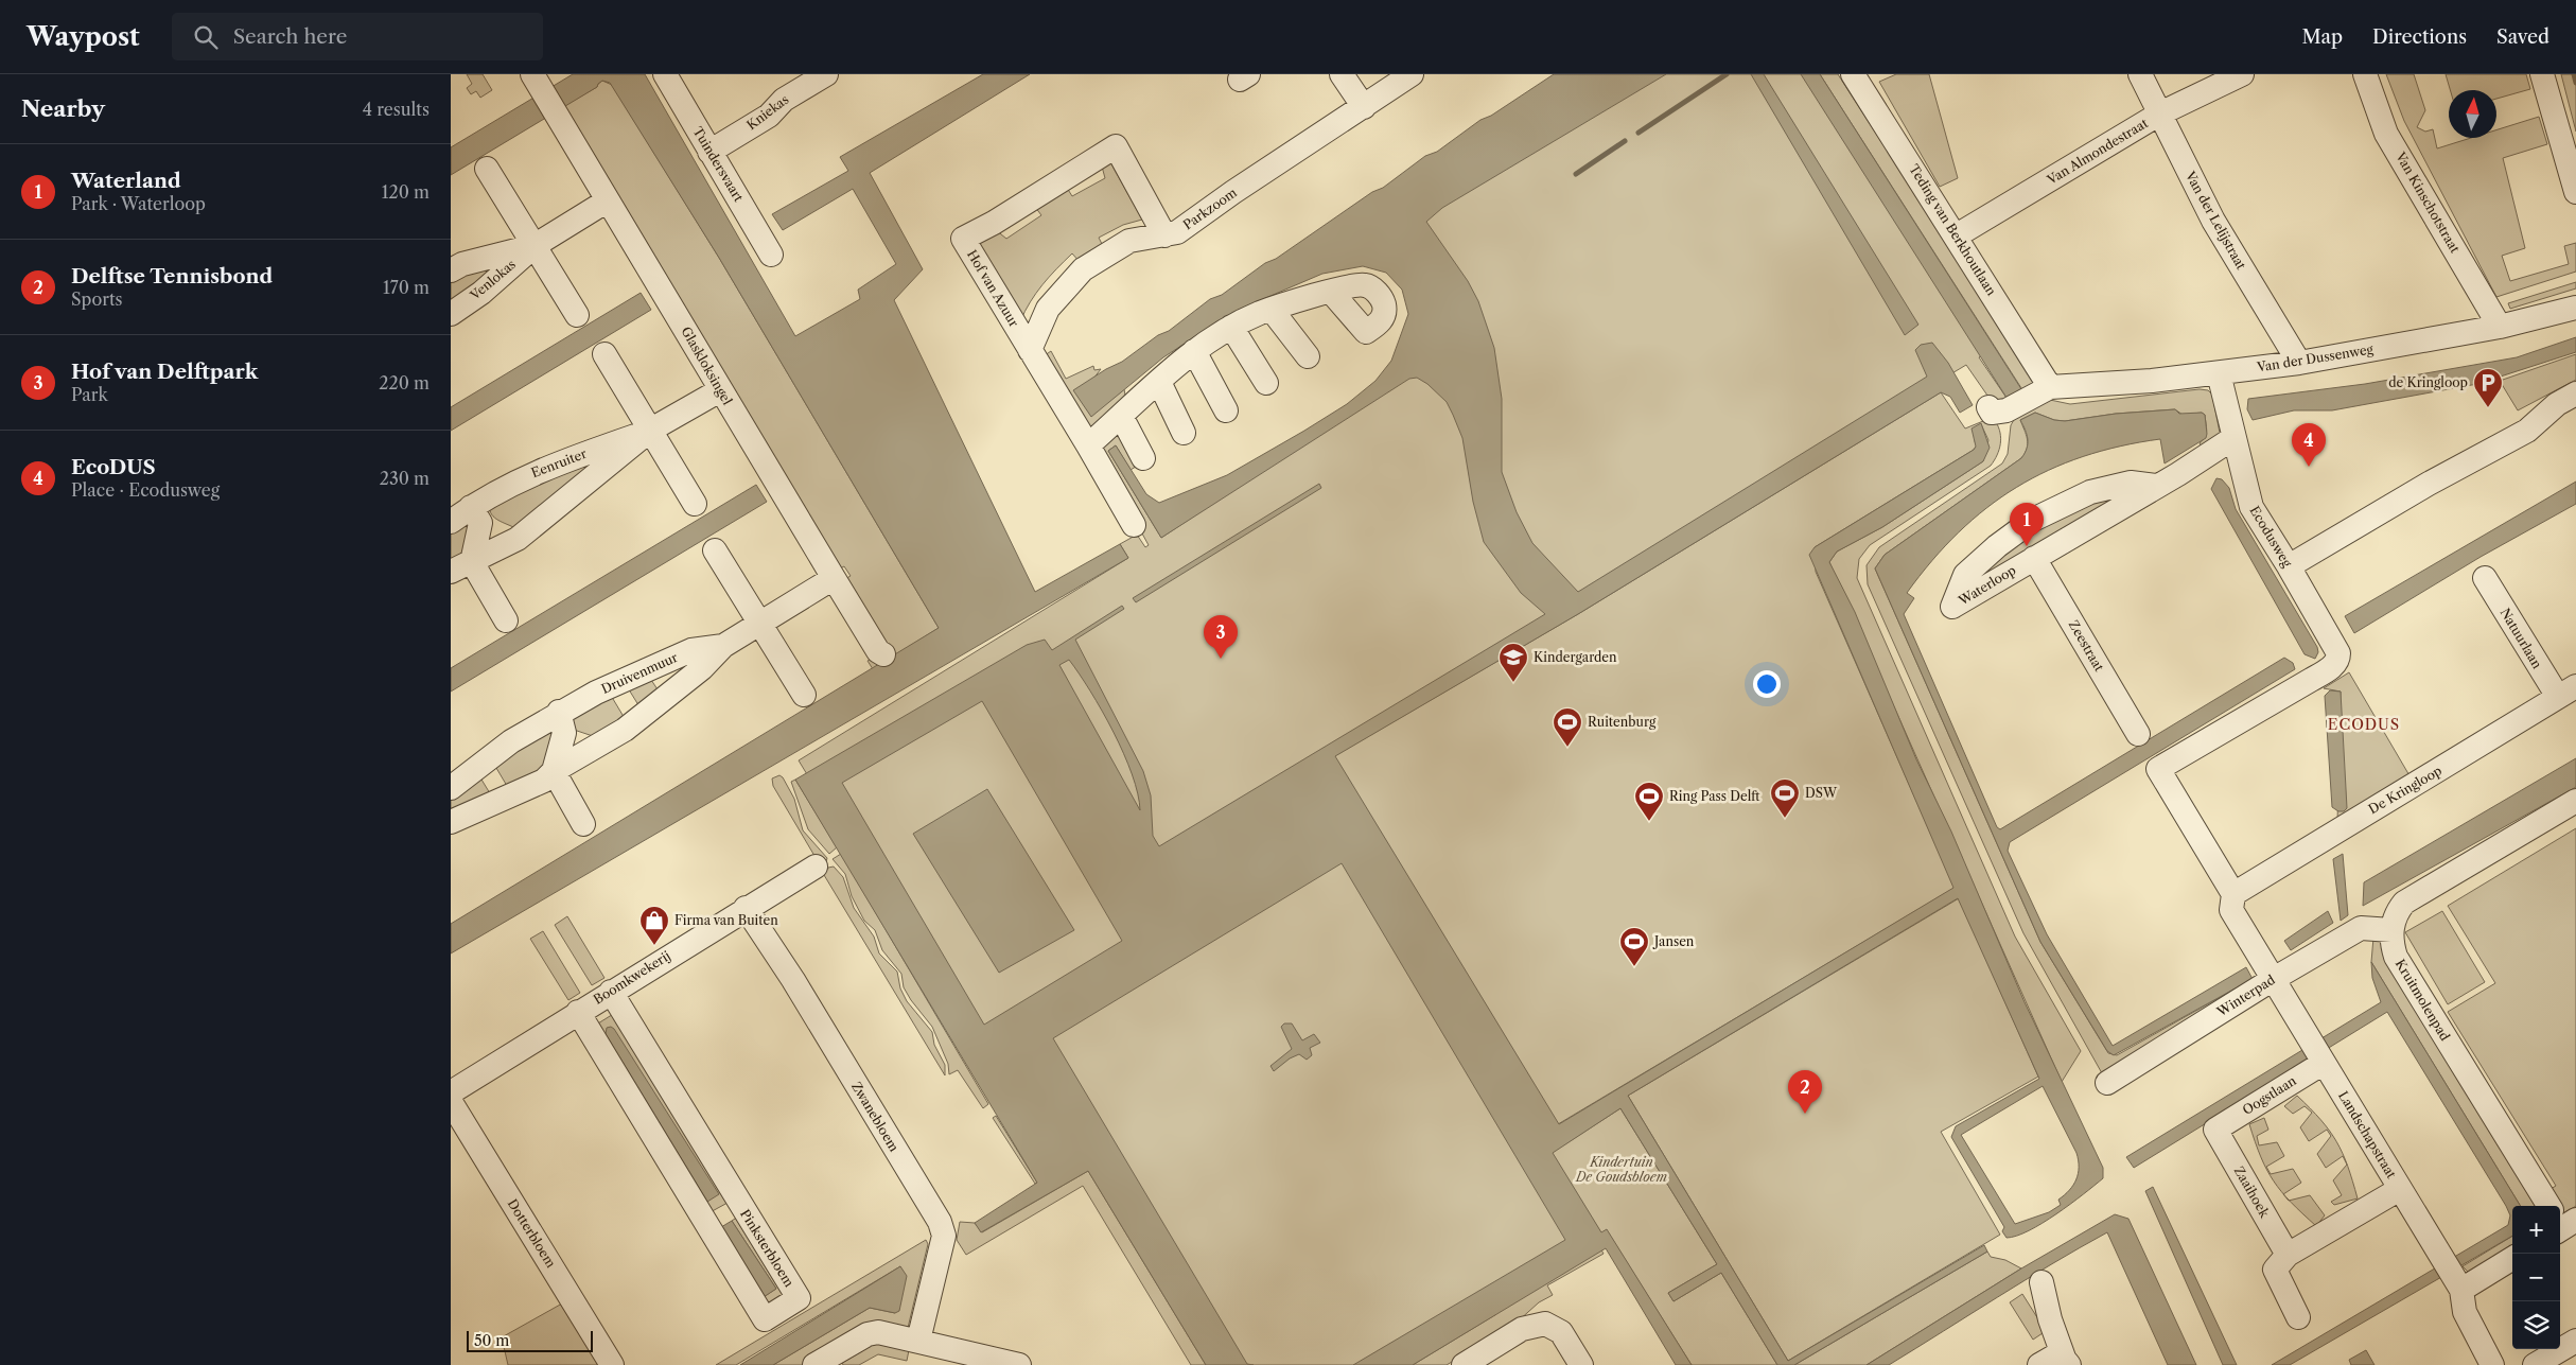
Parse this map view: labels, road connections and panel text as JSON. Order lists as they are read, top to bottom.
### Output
{
  "streets": {
    "street": [
      "Kniekas",
      "Van Almondestraat",
      "Tuindersvaart",
      "Van Kinschotstraat",
      "Parkzoom",
      "Van der Lelijstraat",
      "Teding van Berkhoutlaan",
      "Venlokas",
      "Hof van Azuur",
      "Van der Dussenweg",
      "Glaskloksingel",
      "Eenruiter",
      "Ecodusweg",
      "Waterloop",
      "Natuurlaan",
      "Zeestraat",
      "Druivenmuur",
      "De Kringloop",
      "Boomkwekerij",
      "Winterpad",
      "Kruitmolenpad",
      "Oogstlaan",
      "Zwanebloem",
      "Landschapstraat",
      "Zaaihoek",
      "Dotterbloem",
      "Pinksterbloem"
    ]
  },
  "crossings": [
    ["Kniekas", "Tuindersvaart"],
    ["Van Almondestraat", "Van der Lelijstraat"],
    ["Van Almondestraat", "Teding van Berkhoutlaan"],
    ["Van Kinschotstraat", "Van der Dussenweg"],
    ["Parkzoom", "Hof van Azuur"],
    ["Van der Lelijstraat", "Van der Dussenweg"],
    ["Teding van Berkhoutlaan", "Van der Dussenweg"],
    ["Venlokas", "Glaskloksingel"],
    ["Van der Dussenweg", "Ecodusweg"],
    ["Glaskloksingel", "Eenruiter"],
    ["Glaskloksingel", "Druivenmuur"],
    ["Ecodusweg", "Waterloop"],
    ["Ecodusweg", "De Kringloop"],
    ["Waterloop", "Zeestraat"],
    ["Natuurlaan", "De Kringloop"],
    ["Boomkwekerij", "Zwanebloem"],
    ["Boomkwekerij", "Pinksterbloem"],
    ["Winterpad", "Kruitmolenpad"],
    ["Winterpad", "Landschapstraat"],
    ["Oogstlaan", "Landschapstraat"],
    ["Oogstlaan", "Zaaihoek"]
  ],
  "districts": ["ECODUS"],
  "parks": ["Kindertuin De Goudsbloem"],
  "places": {
    "parking": ["de Kringloop"],
    "school or university": ["Kindergarden"],
    "sports": [
      "Ruitenburg",
      "DSW",
      "Ring Pass Delft",
      "Jansen"
    ],
    "shop": ["Firma van Buiten"]
  },
  "scale_bar": "50 m",
  "north": "top",
  "page": {
    "header": "Waypost",
    "search": "Search here",
    "nav": ["Map", "Directions", "Saved"],
    "heading": ["Nearby", "4 results"],
    "list": [
      {
        "mark": "1",
        "name": "Waterland",
        "note": "Park · Waterloop",
        "value": "120 m"
      },
      {
        "mark": "2",
        "name": "Delftse Tennisbond",
        "note": "Sports",
        "value": "170 m"
      },
      {
        "mark": "3",
        "name": "Hof van Delftpark",
        "note": "Park",
        "value": "220 m"
      },
      {
        "mark": "4",
        "name": "EcoDUS",
        "note": "Place · Ecodusweg",
        "value": "230 m"
      }
    ],
    "pins": [
      "4",
      "1",
      "3",
      "2"
    ],
    "map_buttons": ["+", "−"],
    "scale": "50 m"
  }
}
